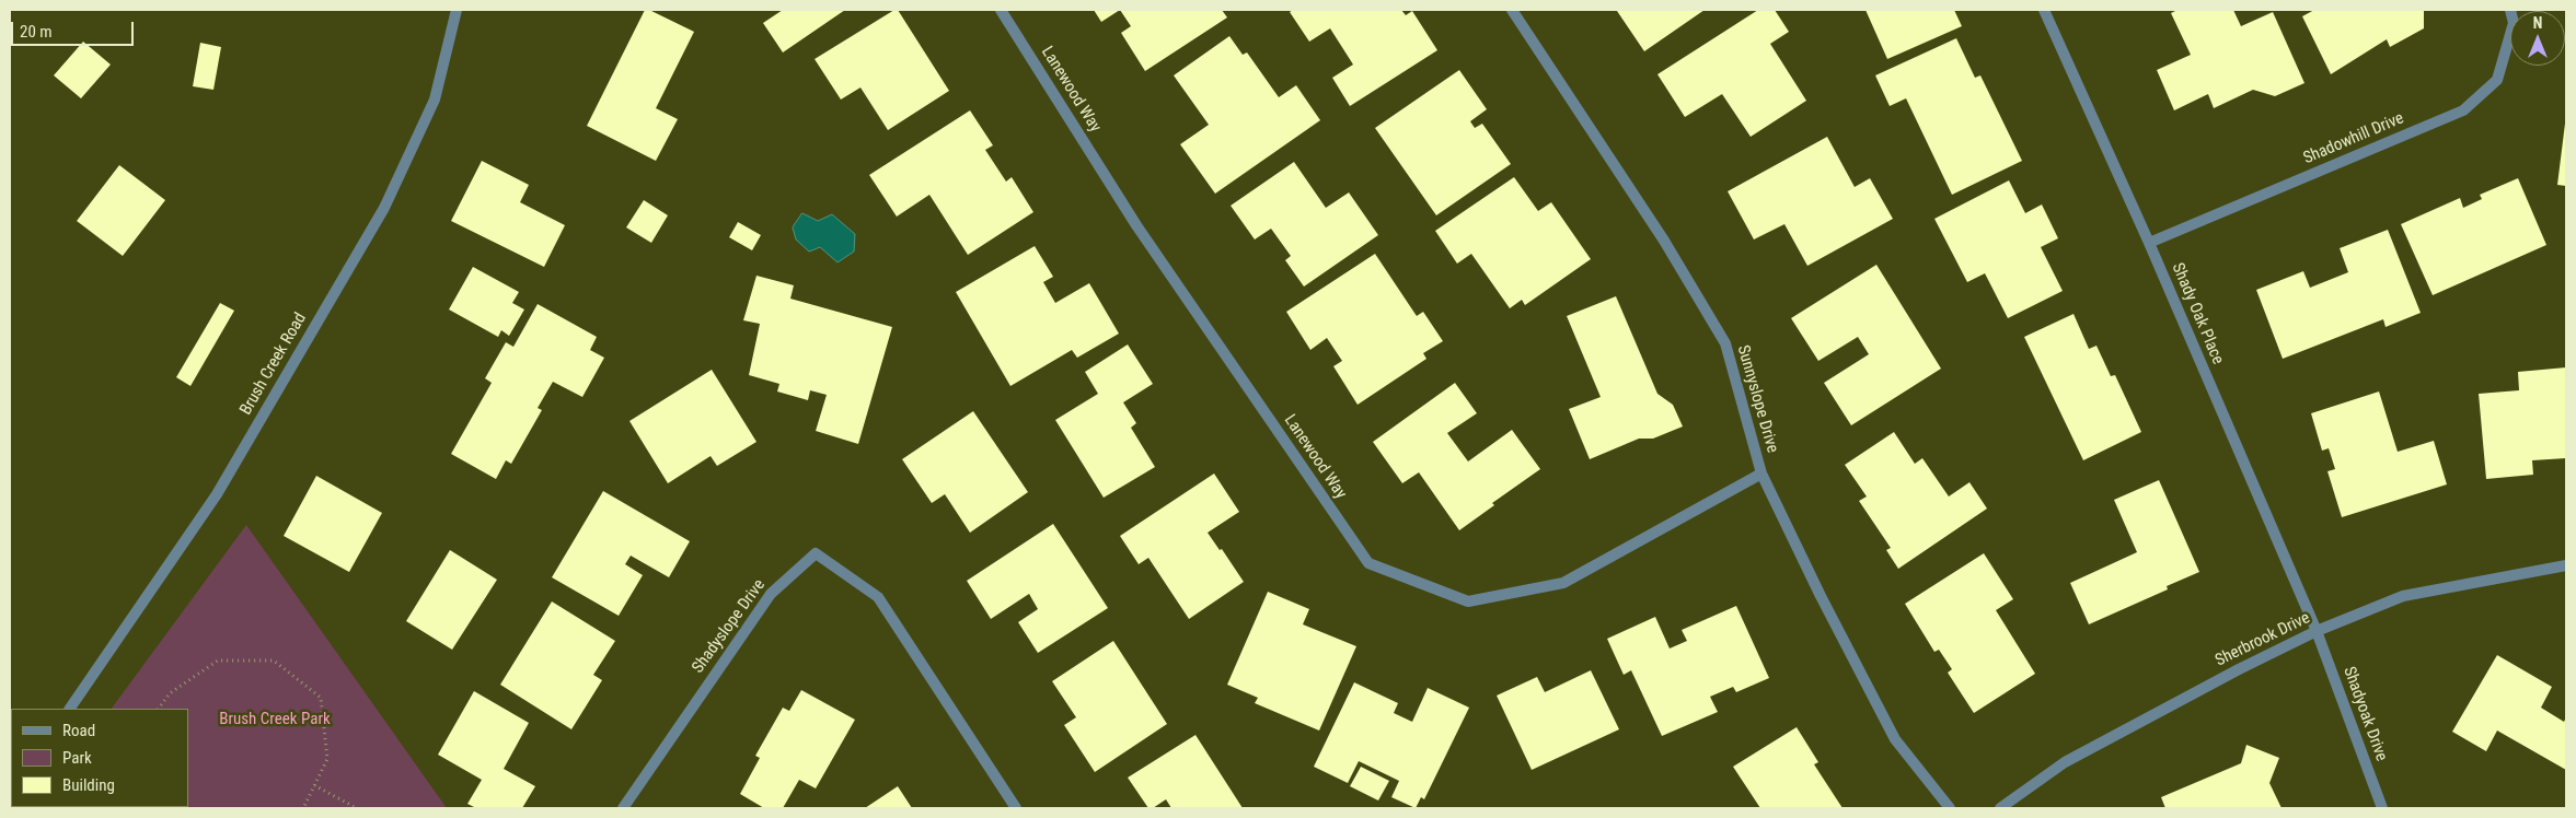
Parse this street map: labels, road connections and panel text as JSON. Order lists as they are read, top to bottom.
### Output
{
  "streets": {
    "street": [
      "Lanewood Way",
      "Shadowhill Drive",
      "Shady Oak Place",
      "Brush Creek Road",
      "Sunnyslope Drive",
      "Shadyslope Drive",
      "Sherbrook Drive",
      "Shadyoak Drive"
    ]
  },
  "crossings": [
    ["Lanewood Way", "Sunnyslope Drive"],
    ["Shadowhill Drive", "Shady Oak Place"],
    ["Shady Oak Place", "Sherbrook Drive"],
    ["Shady Oak Place", "Shadyoak Drive"],
    ["Sherbrook Drive", "Shadyoak Drive"]
  ],
  "parks": ["Brush Creek Park"],
  "legend": ["Road", "Park", "Building"],
  "scale_bar": "20 m",
  "north": "top"
}
